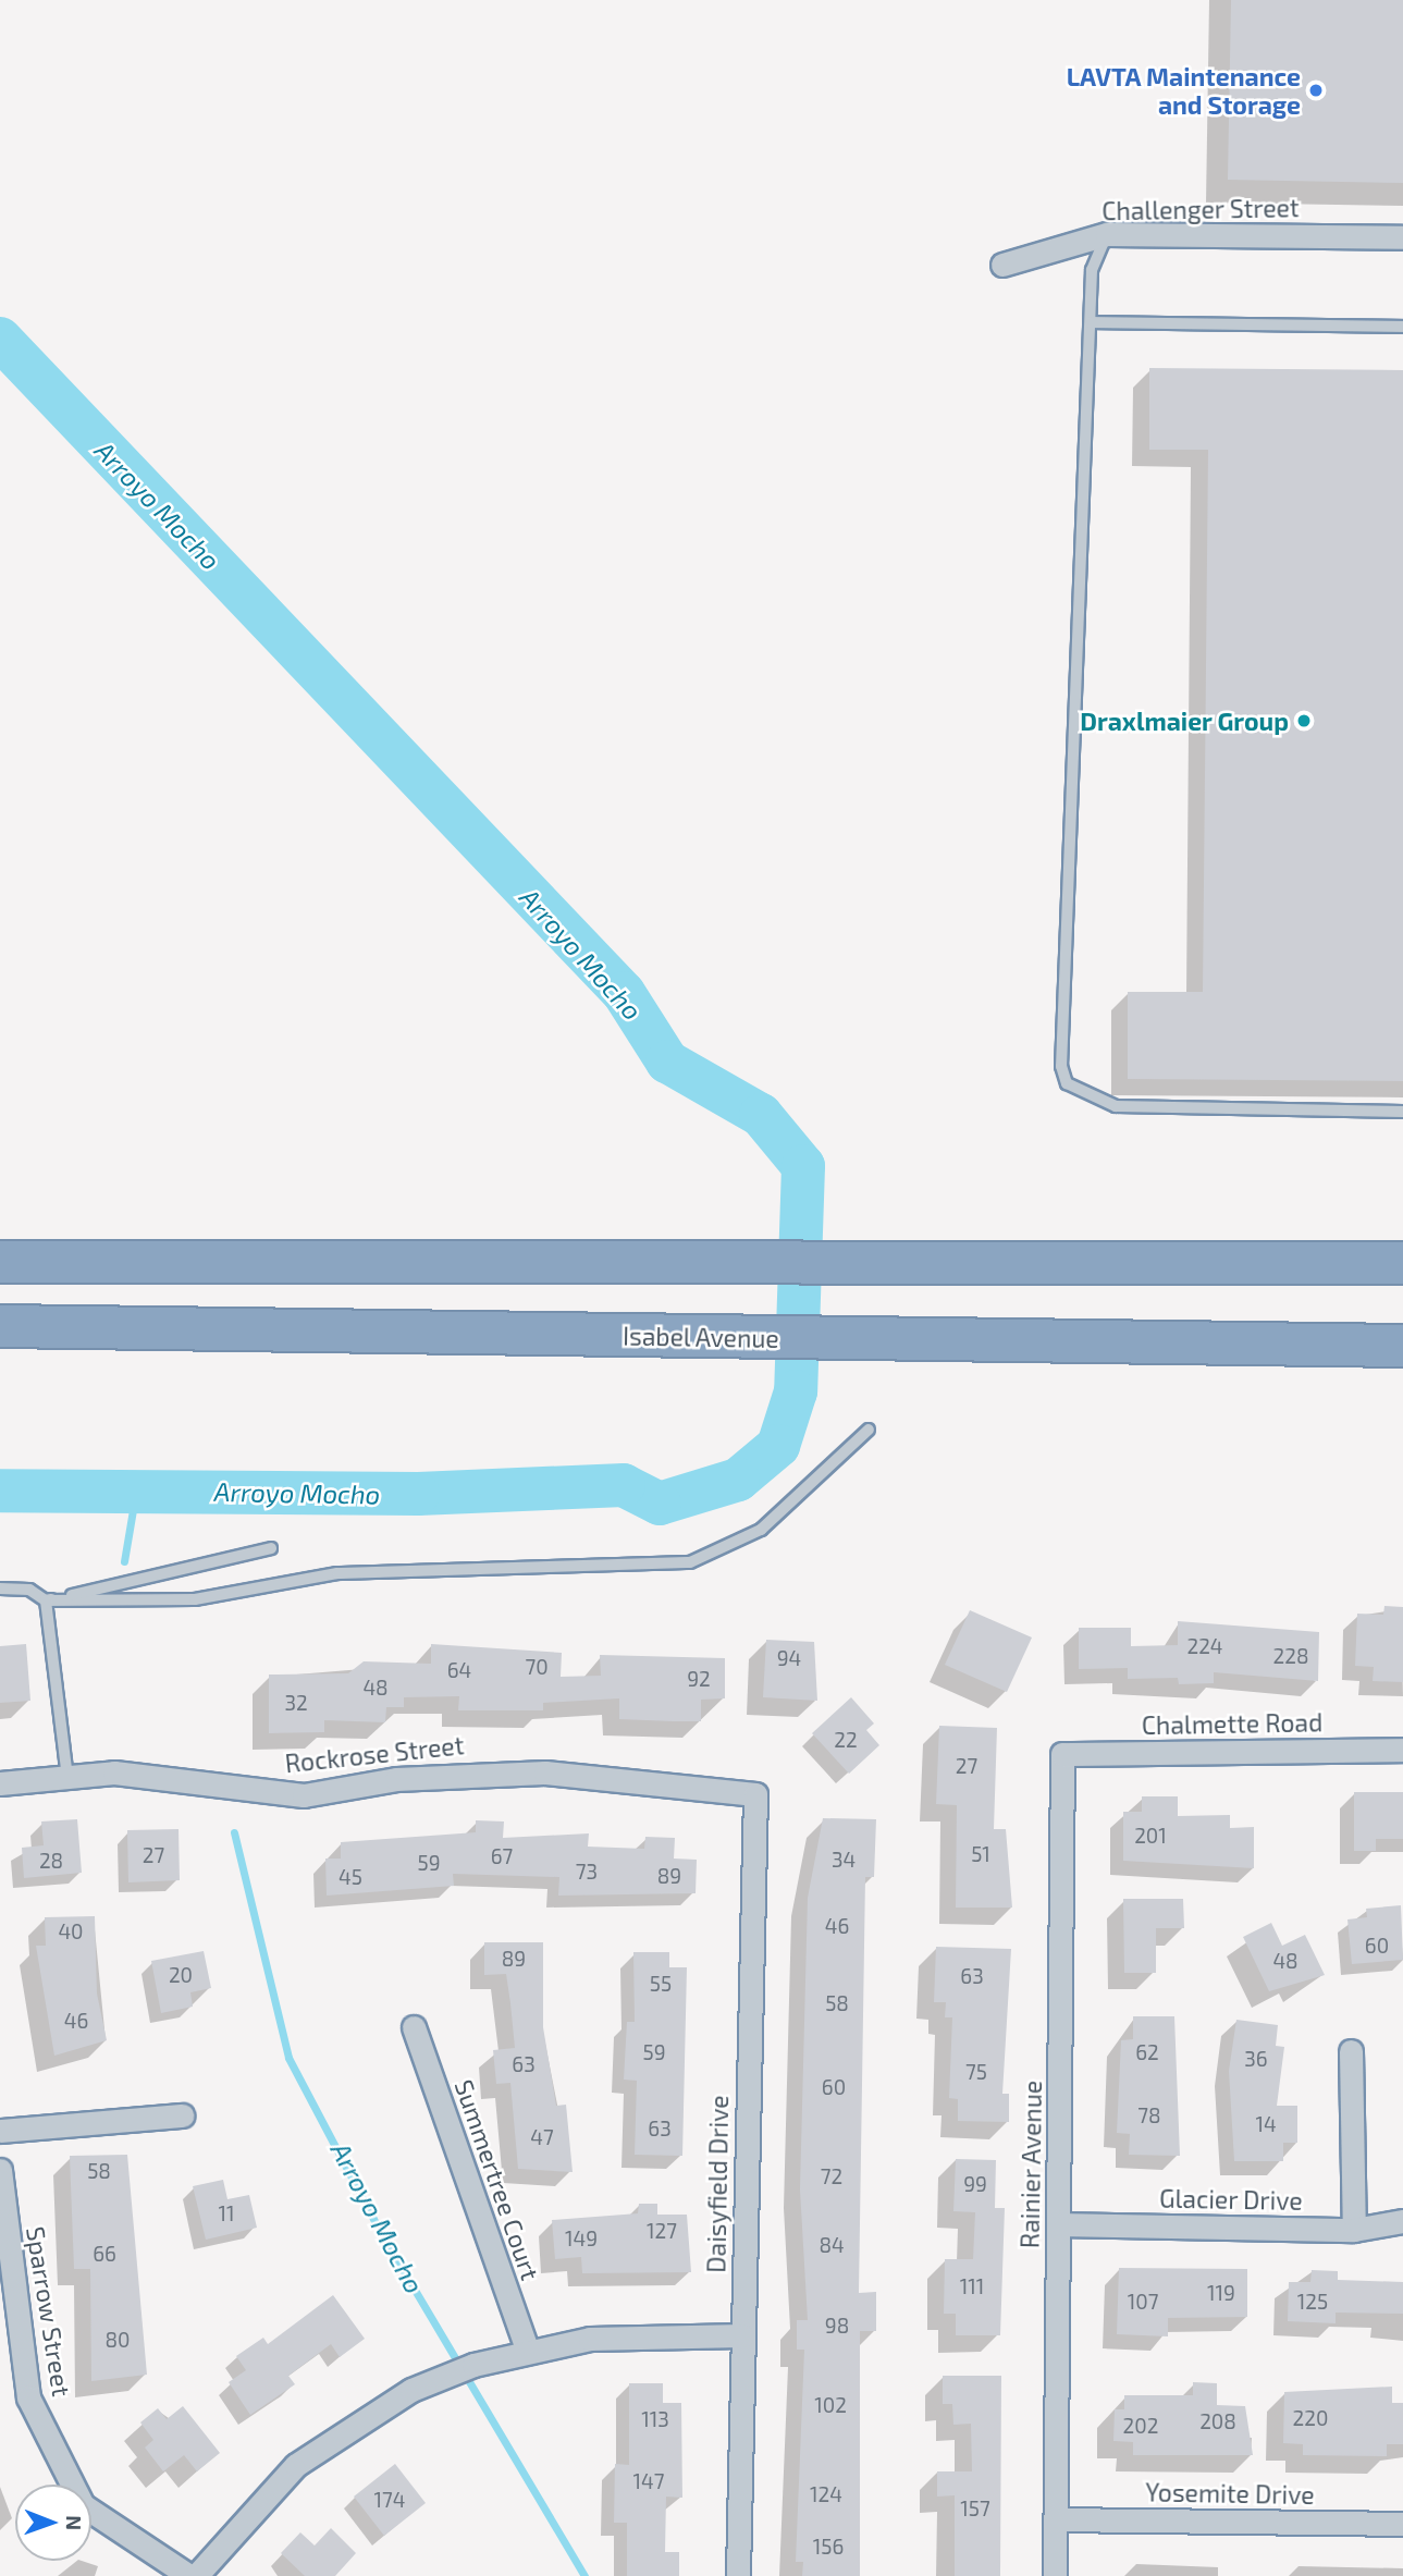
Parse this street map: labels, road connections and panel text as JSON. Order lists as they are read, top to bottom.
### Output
{
  "streets": {
    "highway": ["Isabel Avenue"],
    "street": [
      "Challenger Street",
      "Chalmette Road",
      "Rockrose Street",
      "Rainier Avenue",
      "Summertree Court",
      "Daisyfield Drive",
      "Glacier Drive",
      "Sparrow Street",
      "Yosemite Drive"
    ]
  },
  "crossings": [
    ["Chalmette Road", "Rainier Avenue"],
    ["Rockrose Street", "Daisyfield Drive"],
    ["Rainier Avenue", "Glacier Drive"],
    ["Rainier Avenue", "Yosemite Drive"]
  ],
  "water": ["Arroyo Mocho"],
  "places": ["LAVTA Maintenance and Storage", "Draxlmaier Group"],
  "house_numbers": [
    "224",
    "228",
    "94",
    "70",
    "64",
    "92",
    "48",
    "32",
    "22",
    "27",
    "201",
    "51",
    "27",
    "67",
    "34",
    "28",
    "59",
    "73",
    "89",
    "45",
    "46",
    "40",
    "60",
    "89",
    "48",
    "20",
    "63",
    "55",
    "58",
    "46",
    "59",
    "62",
    "36",
    "63",
    "75",
    "60",
    "78",
    "14",
    "63",
    "47",
    "58",
    "72",
    "99",
    "11",
    "127",
    "149",
    "84",
    "66",
    "111",
    "119",
    "107",
    "125",
    "98",
    "80",
    "102",
    "220",
    "113",
    "208",
    "202",
    "147",
    "124",
    "174",
    "157",
    "156"
  ],
  "north": "right"
}
